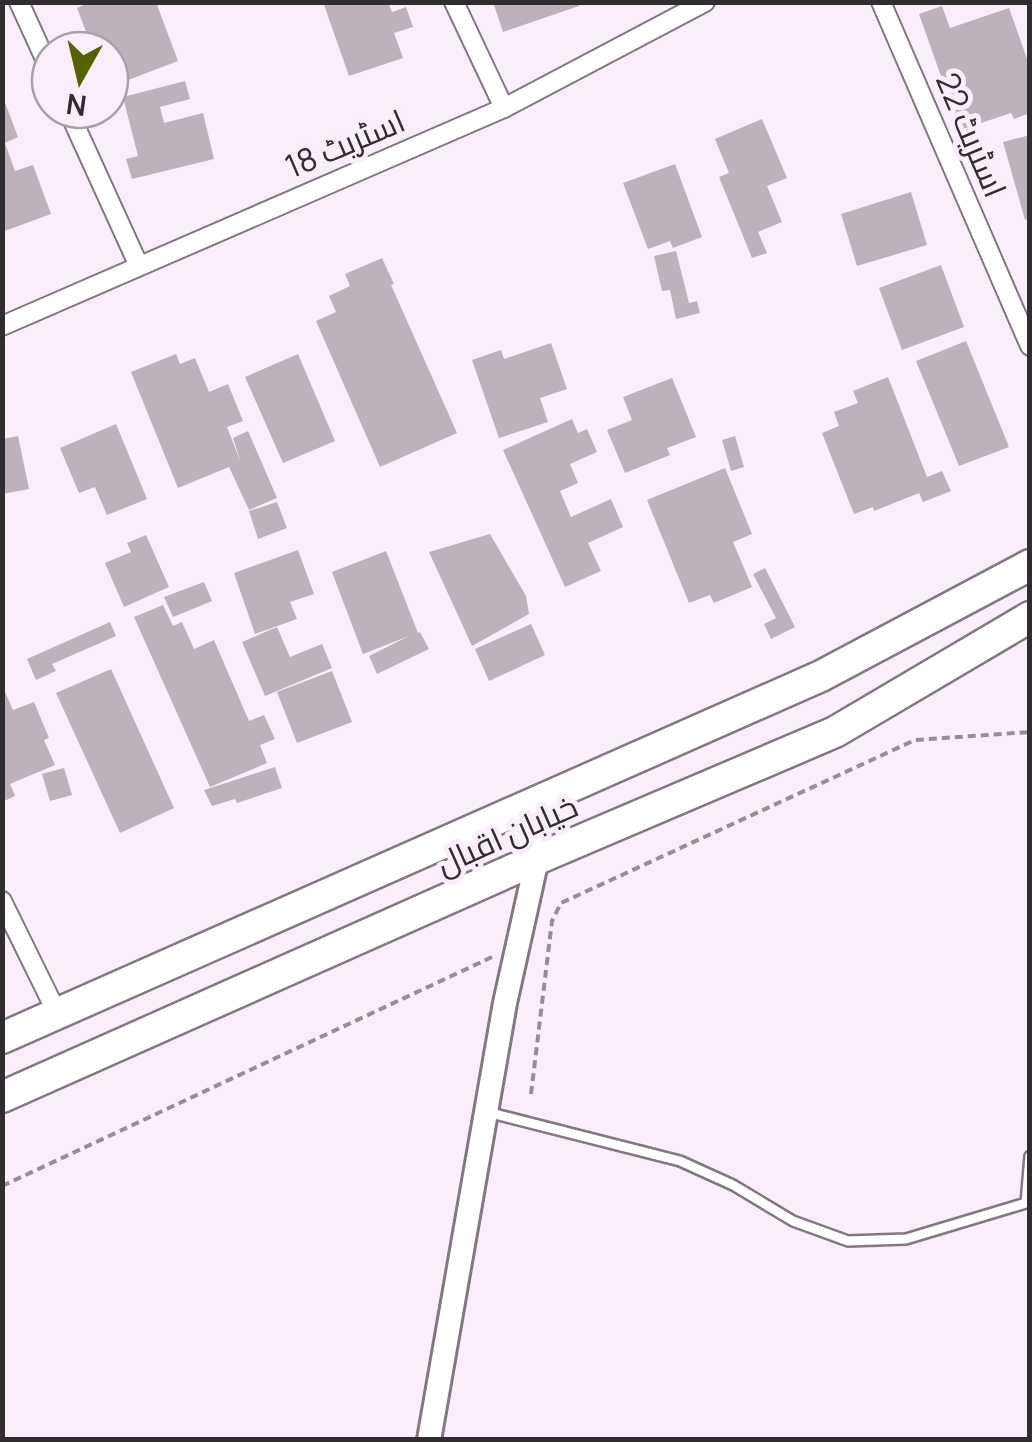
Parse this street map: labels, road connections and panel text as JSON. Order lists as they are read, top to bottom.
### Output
{
  "streets": {
    "main road": ["خیابان اقبال"],
    "street": ["اسٹریٹ 22", "اسٹریٹ 18"]
  },
  "north": "bottom"
}
